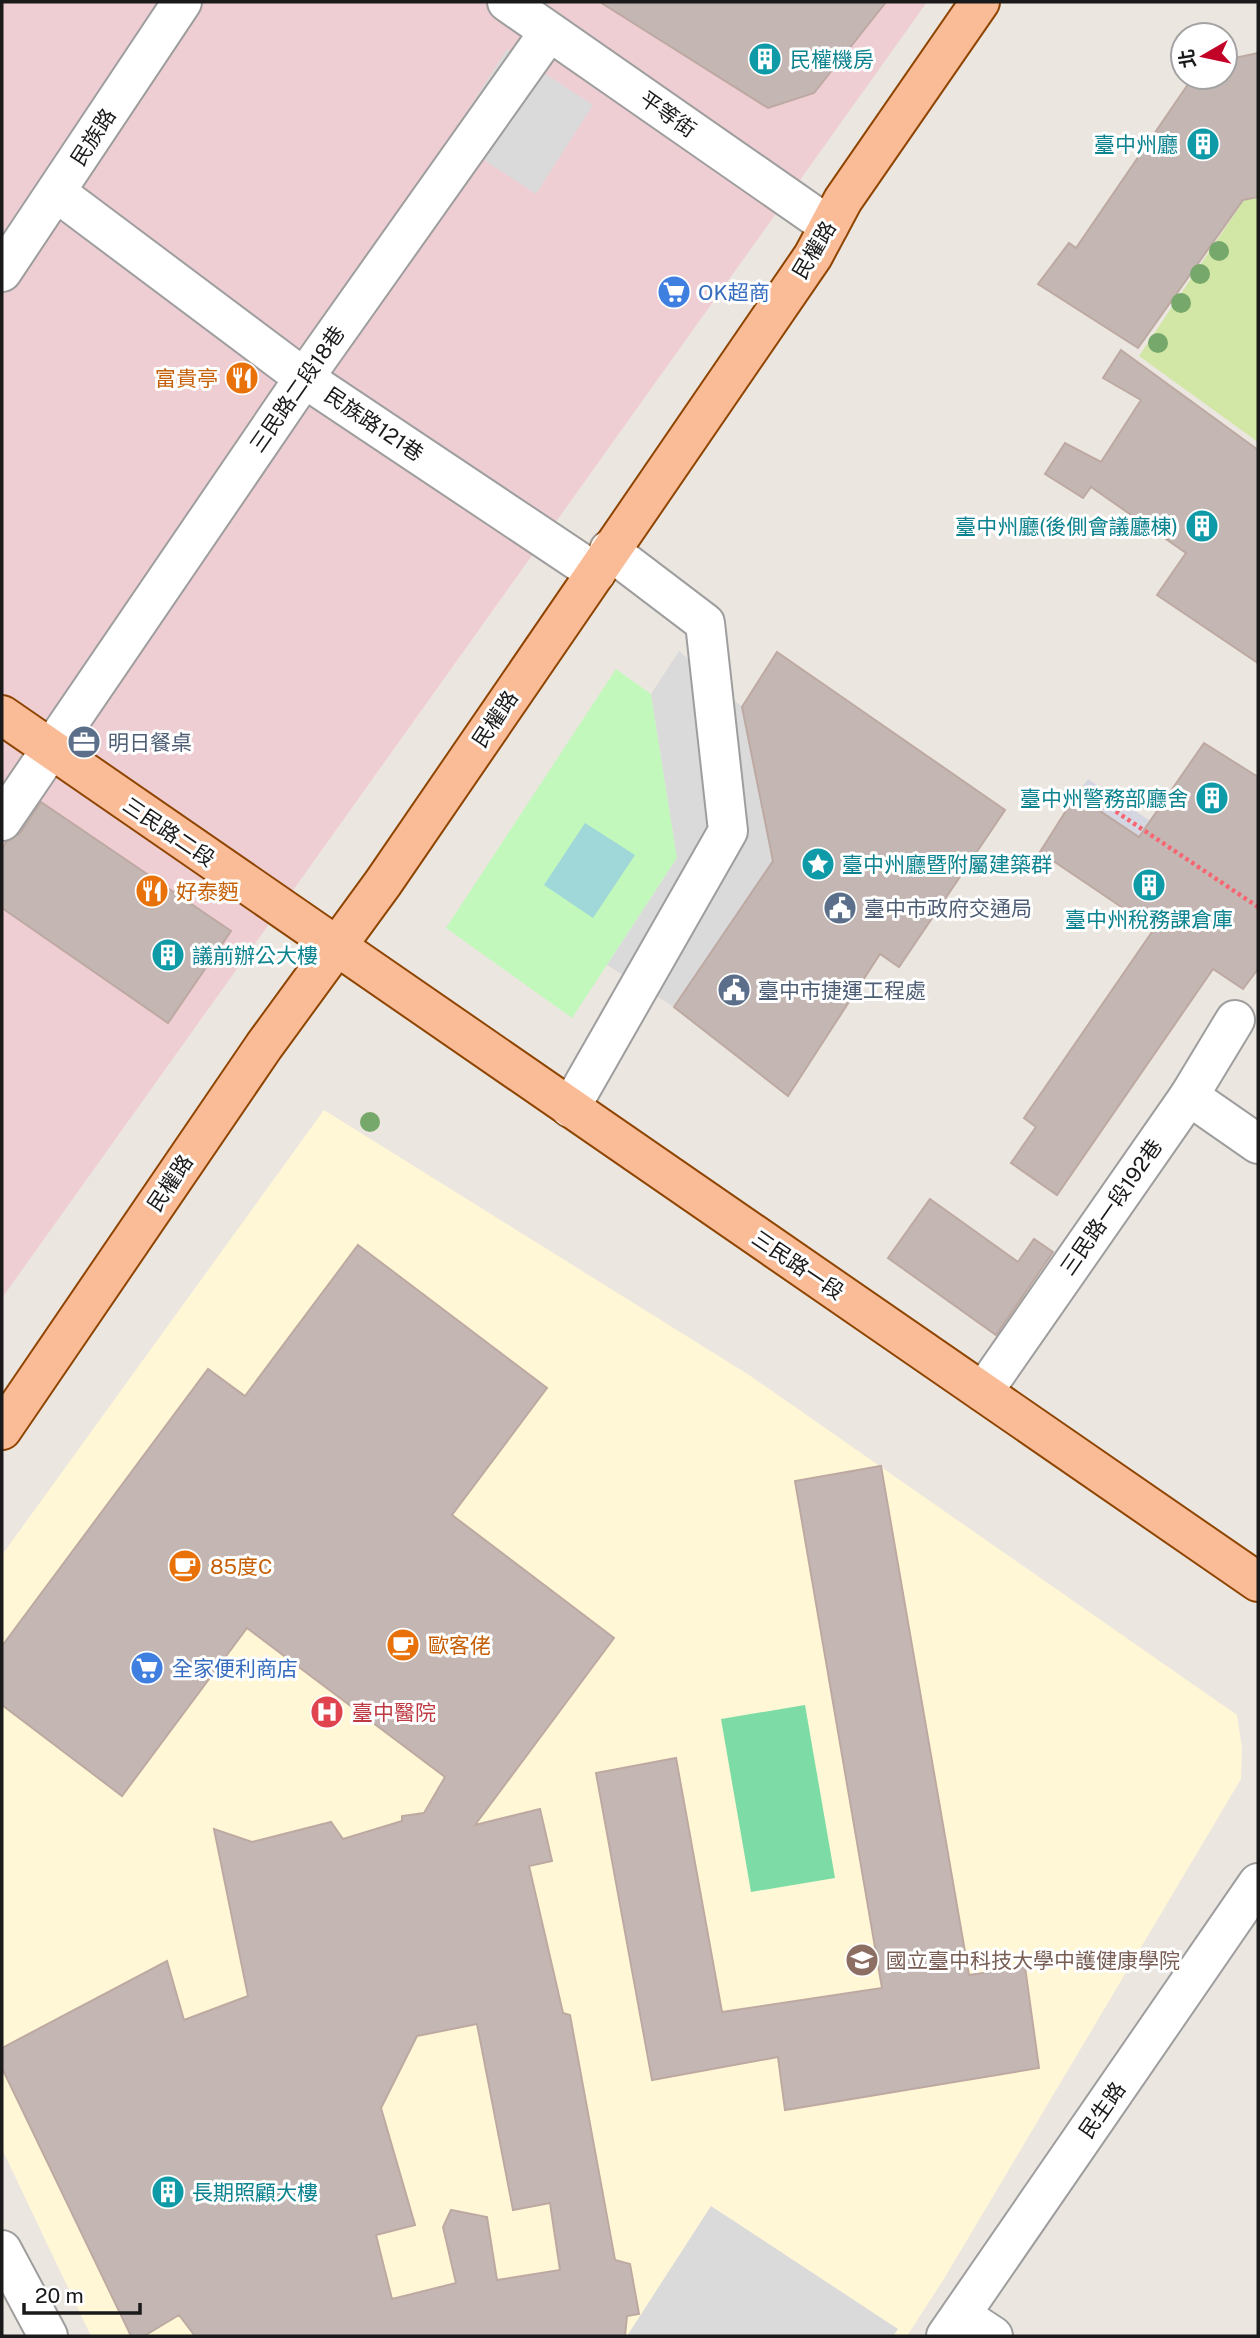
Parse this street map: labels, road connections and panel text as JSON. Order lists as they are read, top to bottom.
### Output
{
  "streets": {
    "main road": ["民權路", "三民路二段", "三民路一段"],
    "street": [
      "平等街",
      "民族路",
      "三民路二段18巷",
      "民族路121巷",
      "三民路一段192巷",
      "民生路"
    ]
  },
  "crossings": [
    ["平等街", "民權路"],
    ["平等街", "三民路二段18巷"],
    ["民族路", "民族路121巷"],
    ["民權路", "民族路121巷"],
    ["民權路", "三民路二段"],
    ["民權路", "三民路一段"],
    ["三民路二段18巷", "民族路121巷"],
    ["三民路二段18巷", "三民路二段"],
    ["民族路121巷", "三民路一段"],
    ["三民路二段", "三民路一段"],
    ["三民路一段192巷", "三民路一段"]
  ],
  "places": {
    "building": [
      "民權機房",
      "臺中州廳",
      "臺中州廳(後側會議廳棟)",
      "臺中州警務部廳舍",
      "臺中州稅務課倉庫",
      "議前辦公大樓",
      "長期照顧大樓"
    ],
    "supermarket": ["OK超商", "全家便利商店"],
    "restaurant": ["富貴亭", "好泰麪"],
    "office": ["明日餐桌"],
    "place": ["臺中州廳暨附屬建築群"],
    "public building": ["臺中市政府交通局", "臺中市捷運工程處"],
    "cafe": ["85度C", "歐客佬"],
    "hospital": ["臺中醫院"],
    "school or university": ["國立臺中科技大學中護健康學院"]
  },
  "scale_bar": "20 m",
  "north": "left"
}
